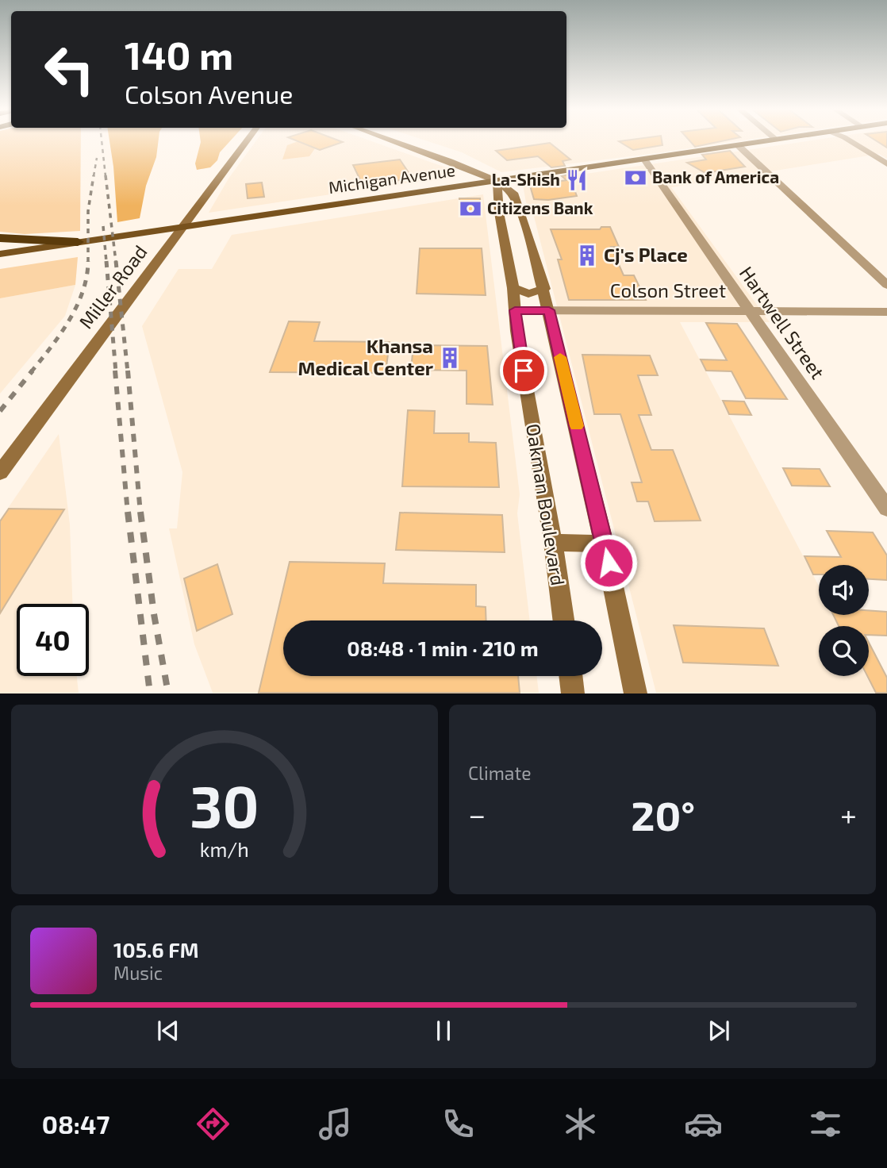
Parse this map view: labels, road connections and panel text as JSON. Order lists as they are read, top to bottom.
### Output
{
  "streets": {
    "main road": ["Michigan Avenue"],
    "street": [
      "Miller Road",
      "Colson Street",
      "Hartwell Street",
      "Oakman Boulevard"
    ]
  },
  "crossings": [
    ["Michigan Avenue", "Miller Road"],
    ["Michigan Avenue", "Hartwell Street"],
    ["Michigan Avenue", "Oakman Boulevard"],
    ["Colson Street", "Hartwell Street"],
    ["Colson Street", "Oakman Boulevard"]
  ],
  "places": {
    "bank": ["Bank of America", "Citizens Bank"],
    "restaurant": ["La-Shish"],
    "building": ["Cj's Place", "Khansa Medical Center"]
  },
  "page": {
    "turn": ["140 m", "Colson Avenue"],
    "limit": "40",
    "trip": "08:48 · 1 min · 210 m",
    "tile": "Climate",
    "heat": ["−", "20°", "+"],
    "song": ["105.6 FM", "Music"],
    "tabs": "08:47",
    "gauge": ["30", "km/h"]
  }
}
